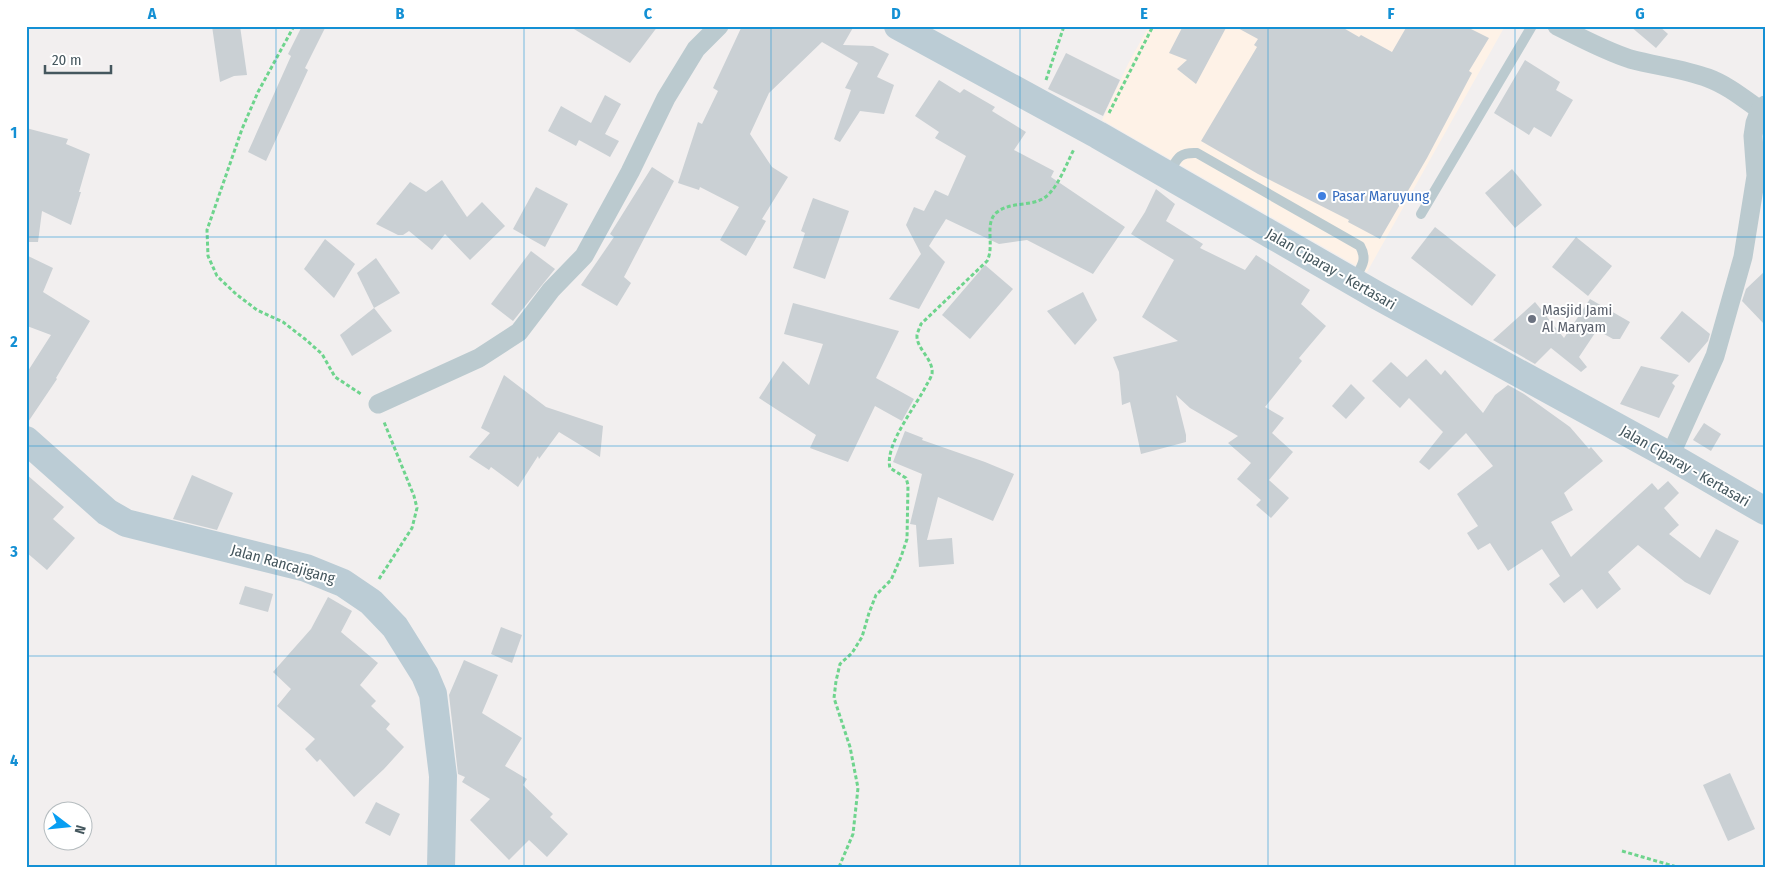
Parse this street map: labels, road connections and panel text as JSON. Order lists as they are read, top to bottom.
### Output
{
  "streets": {
    "main road": ["Jalan Ciparay - Kertasari", "Jalan Rancajigang"]
  },
  "places": ["Pasar Maruyung", "Masjid Jami Al Maryam"],
  "scale_bar": "20 m",
  "north": "right",
  "grid": {
    "columns": [
      "A",
      "B",
      "C",
      "D",
      "E",
      "F",
      "G"
    ],
    "rows": [
      "1",
      "2",
      "3",
      "4"
    ]
  }
}
